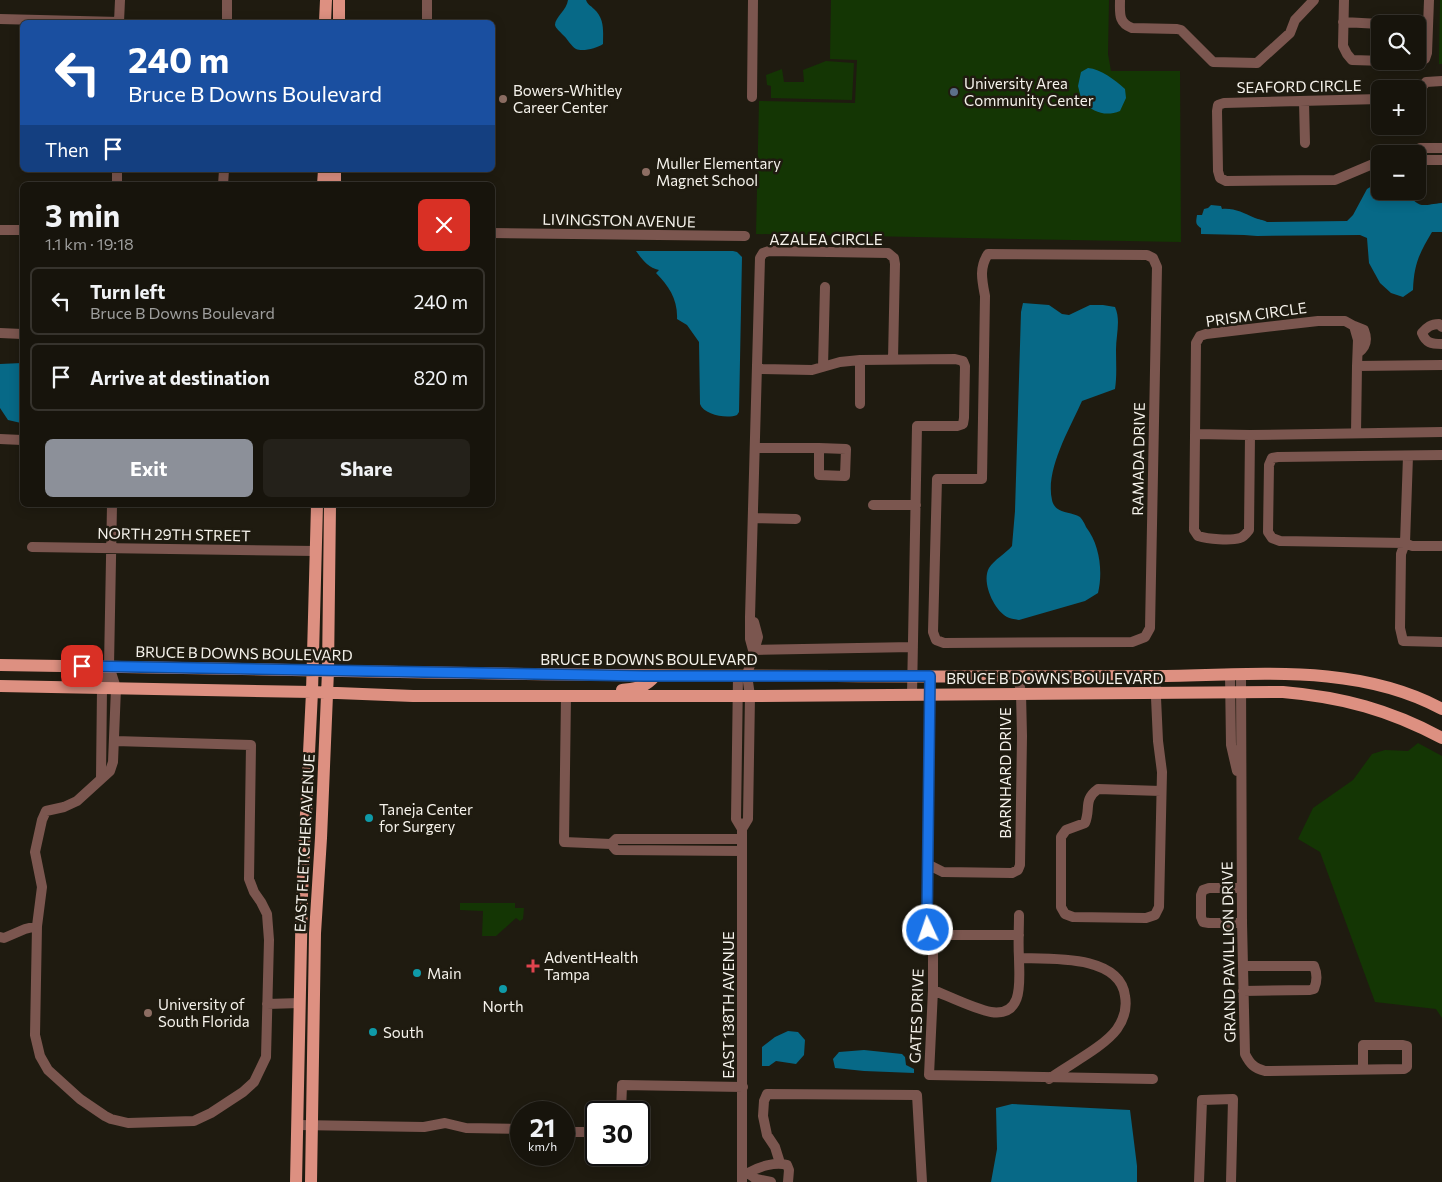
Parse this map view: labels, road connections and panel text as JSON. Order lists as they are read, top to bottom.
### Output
{
  "streets": {
    "main road": ["BRUCE B DOWNS BOULEVARD", "EAST FLETCHER AVENUE"],
    "street": [
      "SEAFORD CIRCLE",
      "LIVINGSTON AVENUE",
      "AZALEA CIRCLE",
      "PRISM CIRCLE",
      "RAMADA DRIVE",
      "NORTH 29TH STREET",
      "BARNHARD DRIVE",
      "GRAND PAVILLION DRIVE",
      "EAST 138TH AVENUE",
      "GATES DRIVE"
    ]
  },
  "crossings": [
    ["AZALEA CIRCLE", "BRUCE B DOWNS BOULEVARD"],
    ["AZALEA CIRCLE", "EAST 138TH AVENUE"],
    ["NORTH 29TH STREET", "EAST FLETCHER AVENUE"],
    ["BRUCE B DOWNS BOULEVARD", "BARNHARD DRIVE"],
    ["BRUCE B DOWNS BOULEVARD", "EAST FLETCHER AVENUE"],
    ["BRUCE B DOWNS BOULEVARD", "GRAND PAVILLION DRIVE"],
    ["BRUCE B DOWNS BOULEVARD", "EAST 138TH AVENUE"],
    ["BRUCE B DOWNS BOULEVARD", "GATES DRIVE"],
    ["BARNHARD DRIVE", "GATES DRIVE"]
  ],
  "places": {
    "other": [
      "University Area Community Center",
      "Bowers-Whitley Career Center",
      "Muller Elementary Magnet School",
      "Taneja Center for Surgery",
      "Main",
      "North",
      "University of South Florida",
      "South"
    ],
    "health": ["AdventHealth Tampa"]
  },
  "page": {
    "map_buttons": ["+", "−"],
    "turn": ["240 m", "Bruce B Downs Boulevard"],
    "then": "Then",
    "heading": ["3 min", "1.1 km · 19:18"],
    "list": [
      {
        "name": "Turn left",
        "note": "Bruce B Downs Boulevard",
        "value": "240 m"
      },
      {
        "name": "Arrive at destination",
        "value": "820 m"
      }
    ],
    "buttons": ["Exit", "Share"],
    "speed": "21 km/h",
    "limit": "30"
  }
}
